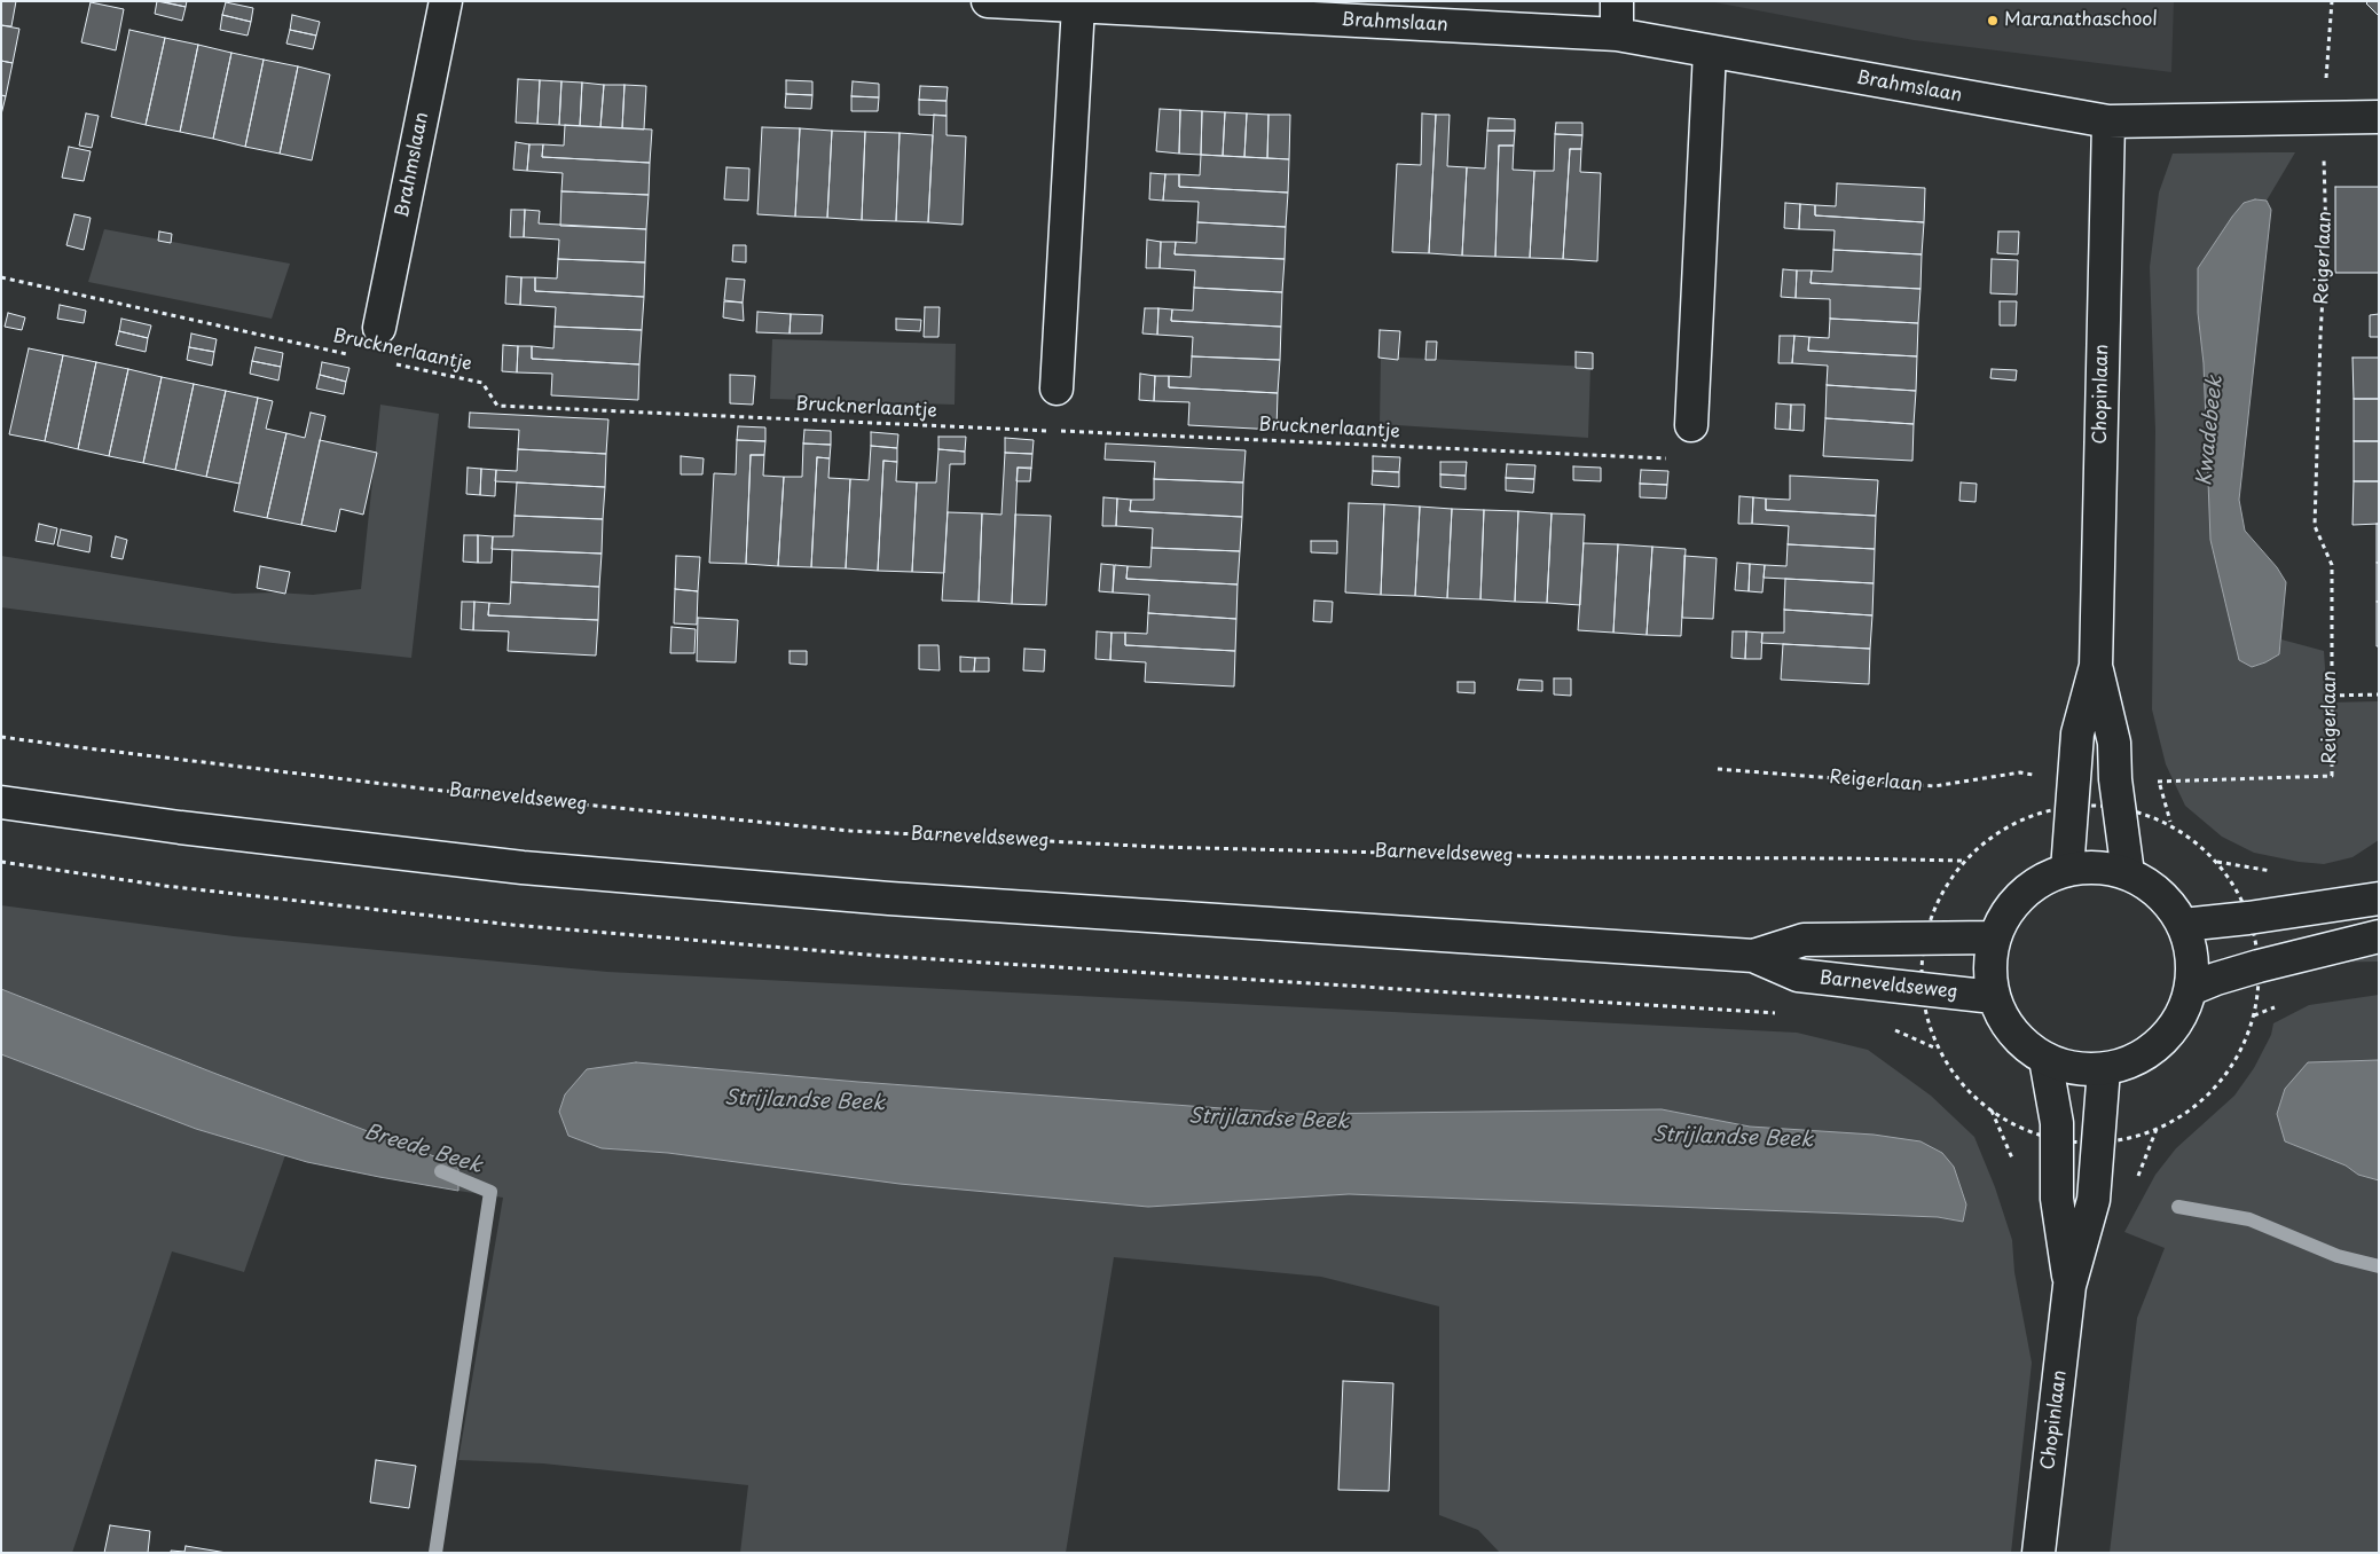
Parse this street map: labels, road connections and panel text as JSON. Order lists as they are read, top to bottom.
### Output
{
  "streets": {
    "street": ["Brahmslaan", "Chopinlaan", "Barneveldseweg"],
    "path": ["Reigerlaan", "Brucknerlaantje"]
  },
  "crossings": [
    ["Brahmslaan", "Chopinlaan"],
    ["Reigerlaan", "Chopinlaan"],
    ["Chopinlaan", "Barneveldseweg"]
  ],
  "water": ["Kwadebeek", "Strijlandse Beek", "Breede Beek"],
  "places": ["Maranathaschool"]
}
